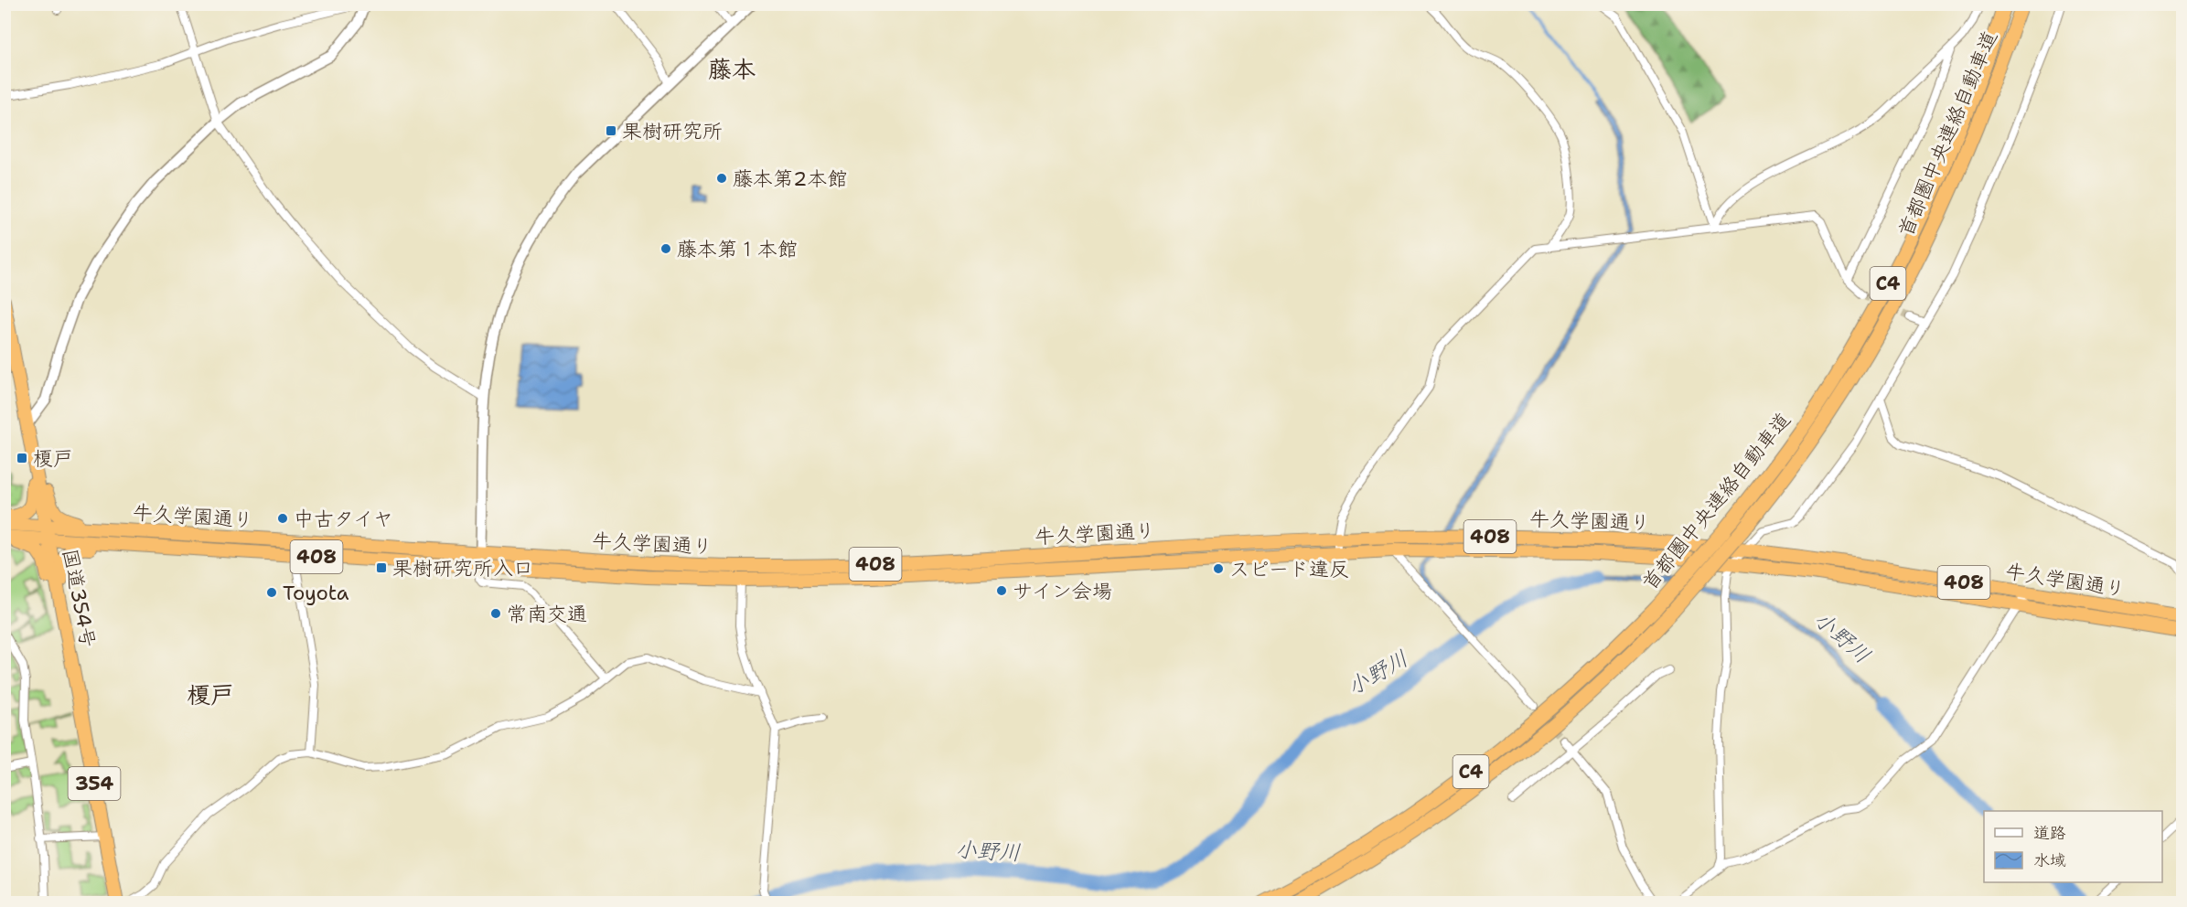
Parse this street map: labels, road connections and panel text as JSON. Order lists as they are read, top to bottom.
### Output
{
  "streets": {
    "highway": [
      "首都圏中央連絡自動車道",
      "C4",
      "牛久学園通り",
      "408",
      "国道354号",
      "354"
    ]
  },
  "crossings": [
    ["牛久学園通り", "国道354号"]
  ],
  "districts": ["藤本", "榎戸"],
  "water": ["小野川"],
  "places": {
    "transit": ["果樹研究所", "榎戸", "果樹研究所入口"],
    "other": [
      "藤本第2本館",
      "藤本第１本館",
      "中古タイヤ",
      "スピード違反",
      "サイン会場",
      "Toyota",
      "常南交通"
    ]
  },
  "legend": ["道路", "水域"]
}
